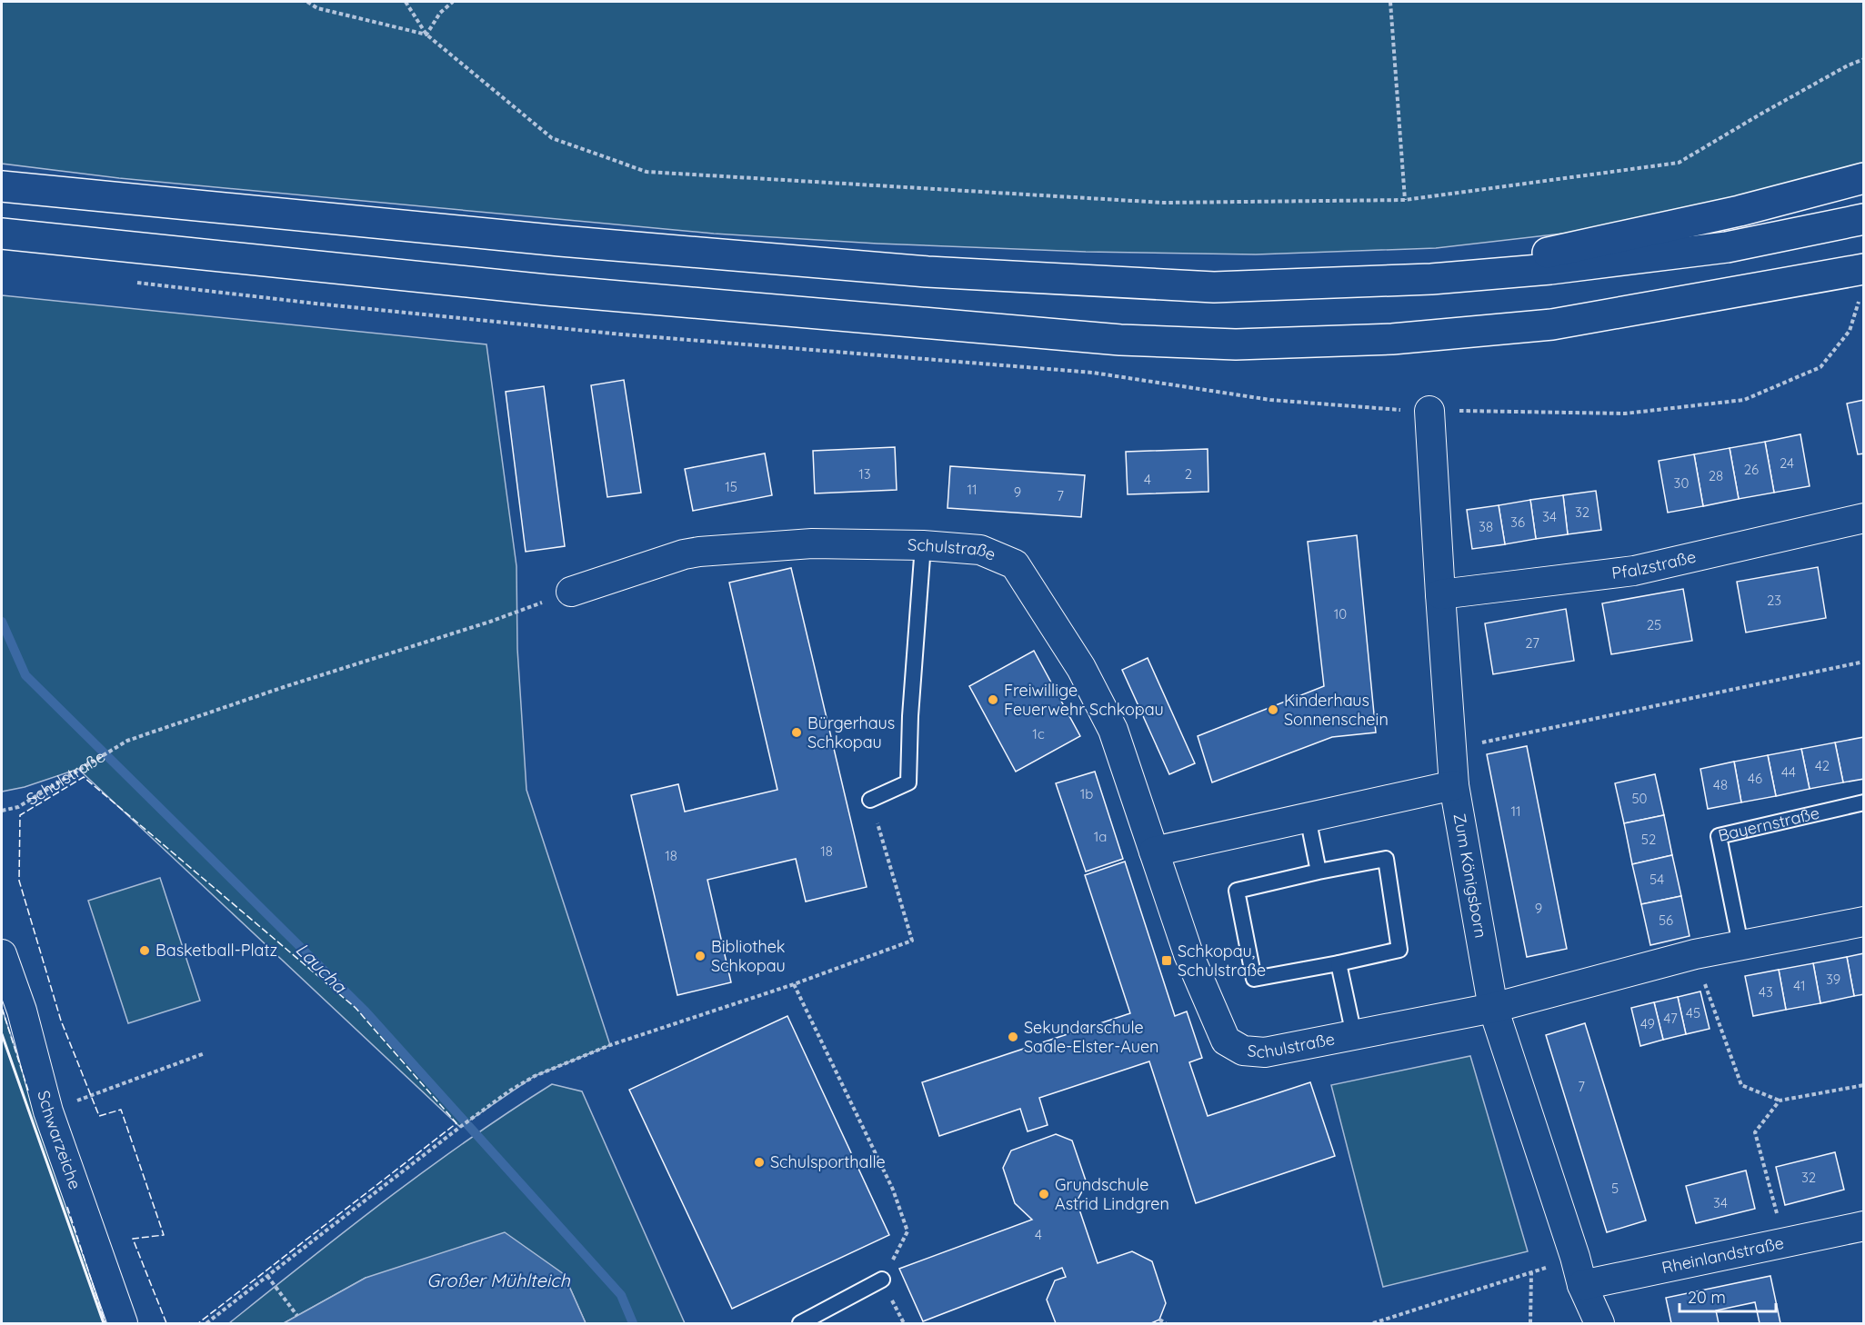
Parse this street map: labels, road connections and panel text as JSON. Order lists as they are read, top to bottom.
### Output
{
  "streets": {
    "street": [
      "Schulstraße",
      "Pfalzstraße",
      "Zum Königsborn",
      "Schwarzeiche",
      "Rheinlandstraße"
    ],
    "lane": ["Bayernstraße"]
  },
  "crossings": [
    ["Schulstraße", "Zum Königsborn"],
    ["Pfalzstraße", "Zum Königsborn"],
    ["Zum Königsborn", "Rheinlandstraße"]
  ],
  "water": ["Laucha", "Großer Mühlteich"],
  "places": {
    "other": [
      "Freiwillige Feuerwehr Schkopau",
      "Kinderhaus Sonnenschein",
      "Bürgerhaus Schkopau",
      "Basketball-Platz",
      "Bibliothek Schkopau",
      "Sekundarschule Saale-Elster-Auen",
      "Schulsporthalle",
      "Grundschule Astrid Lindgren"
    ],
    "transit": ["Schkopau, Schulstraße"]
  },
  "house_numbers": [
    "24",
    "26",
    "13",
    "2",
    "28",
    "4",
    "30",
    "15",
    "11",
    "9",
    "7",
    "32",
    "34",
    "36",
    "38",
    "23",
    "10",
    "25",
    "27",
    "1c",
    "42",
    "44",
    "46",
    "48",
    "1b",
    "50",
    "11",
    "1a",
    "52",
    "18",
    "18",
    "54",
    "9",
    "56",
    "39",
    "41",
    "43",
    "45",
    "47",
    "49",
    "7",
    "32",
    "5",
    "34",
    "4"
  ],
  "scale_bar": "20 m"
}
